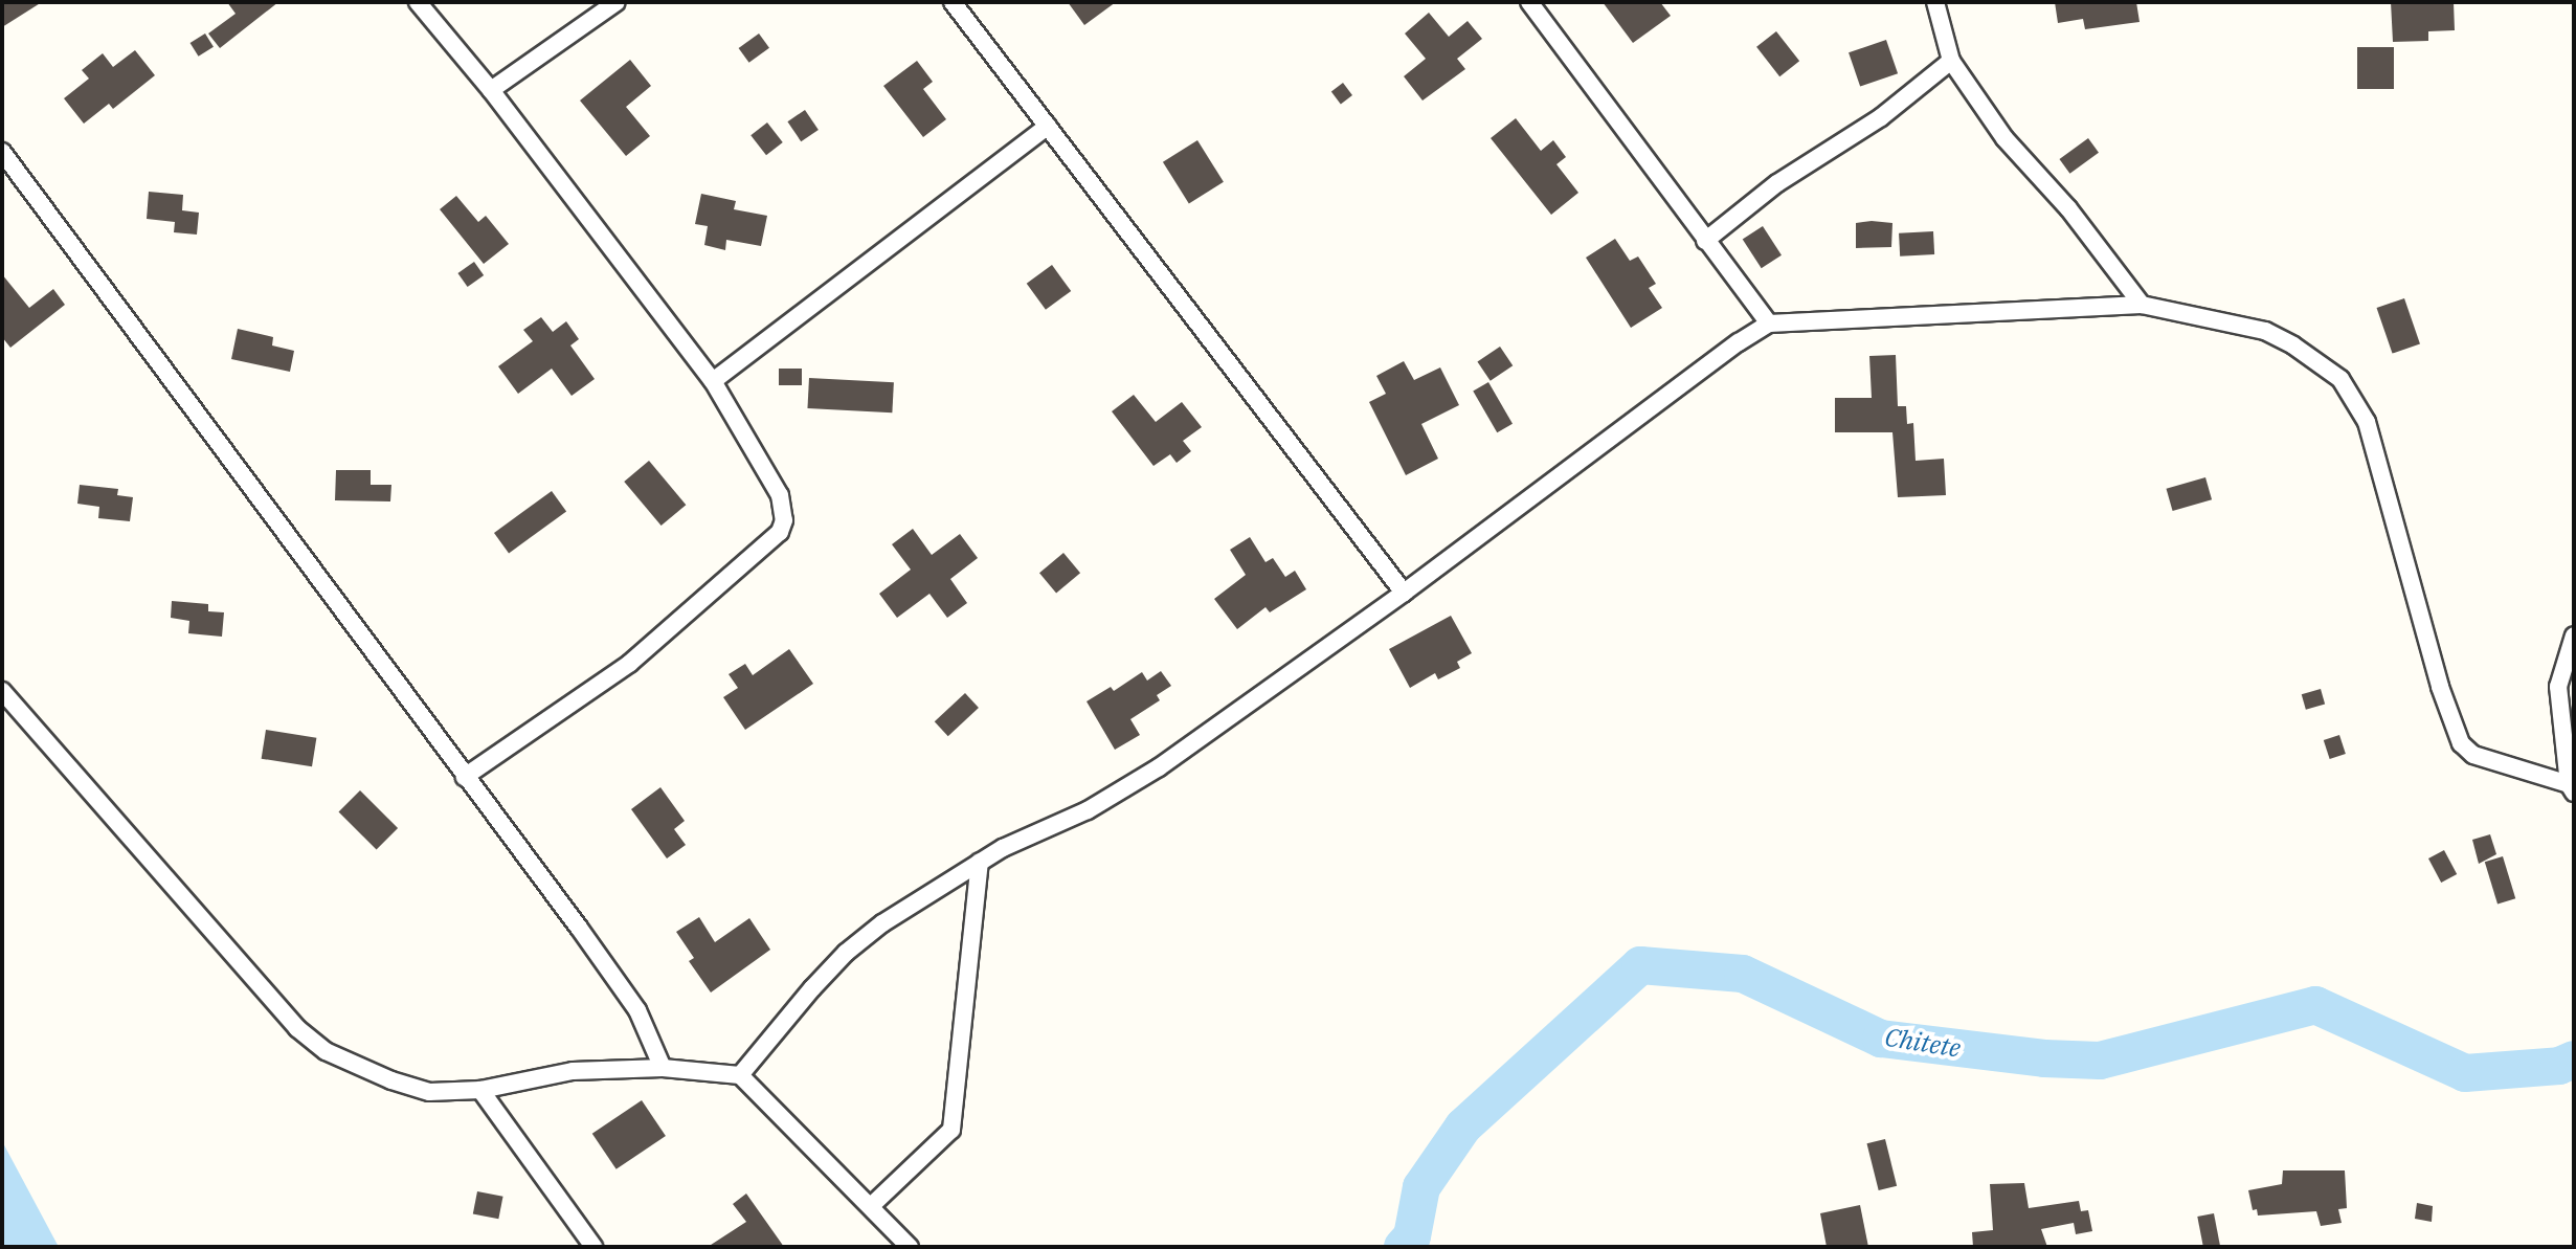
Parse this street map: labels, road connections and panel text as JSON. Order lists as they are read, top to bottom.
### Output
{
  "water": ["Chitete"]
}
